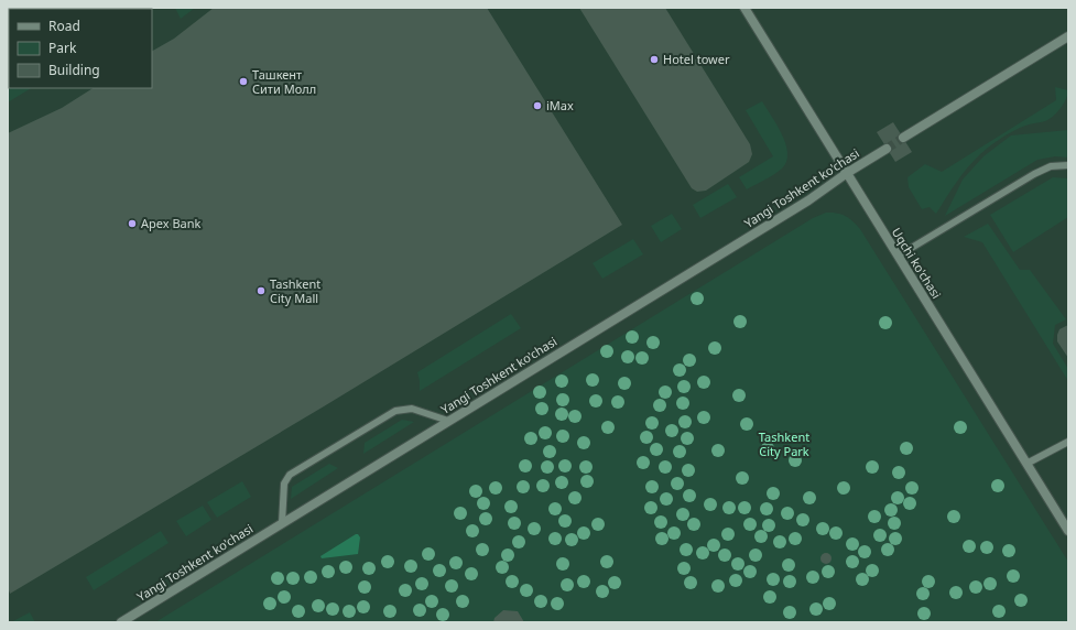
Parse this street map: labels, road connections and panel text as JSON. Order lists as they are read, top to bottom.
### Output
{
  "streets": {
    "street": ["Yangi Toshkent ko'chasi", "Uqchi ko'chasi"]
  },
  "crossings": [
    ["Yangi Toshkent ko'chasi", "Uqchi ko'chasi"]
  ],
  "parks": ["Tashkent City Park"],
  "places": [
    "Hotel tower",
    "Ташкент Сити Молл",
    "iMax",
    "Apex Bank",
    "Tashkent City Mall"
  ],
  "legend": ["Road", "Park", "Building"]
}
